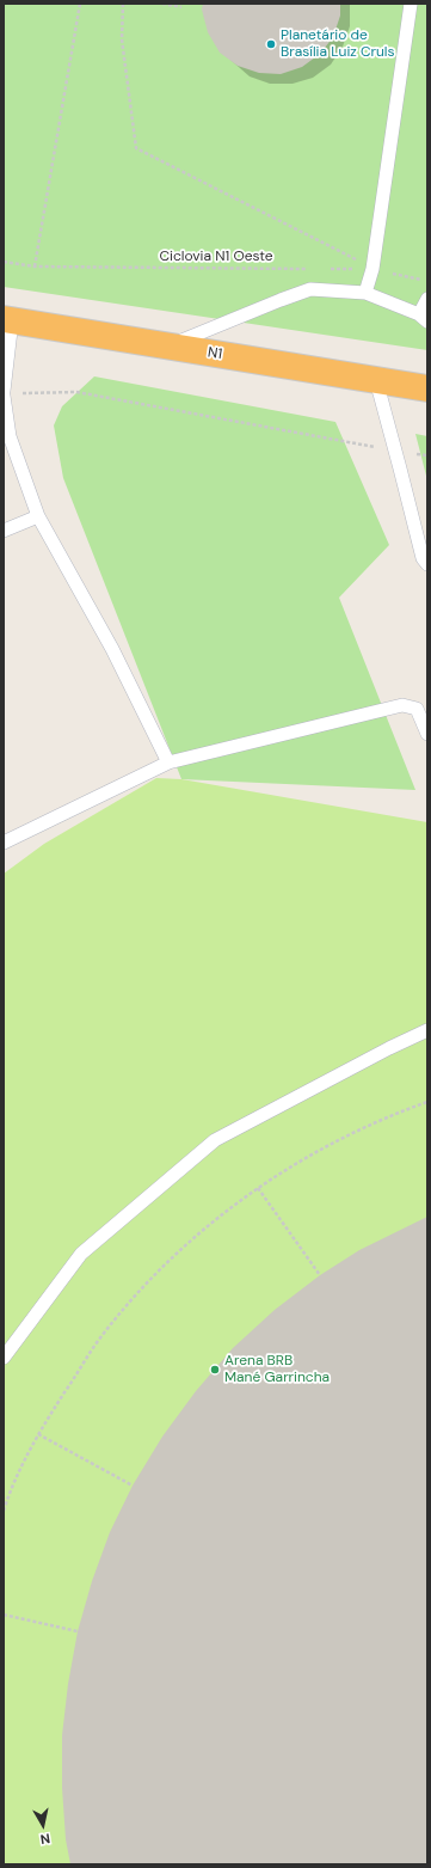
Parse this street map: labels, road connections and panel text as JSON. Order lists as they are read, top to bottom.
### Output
{
  "streets": {
    "highway": ["N1"],
    "path": ["Ciclovia N1 Oeste"]
  },
  "places": ["Planetário de Brasília Luiz Cruls", "Arena BRB Mané Garrincha"],
  "north": "bottom"
}
